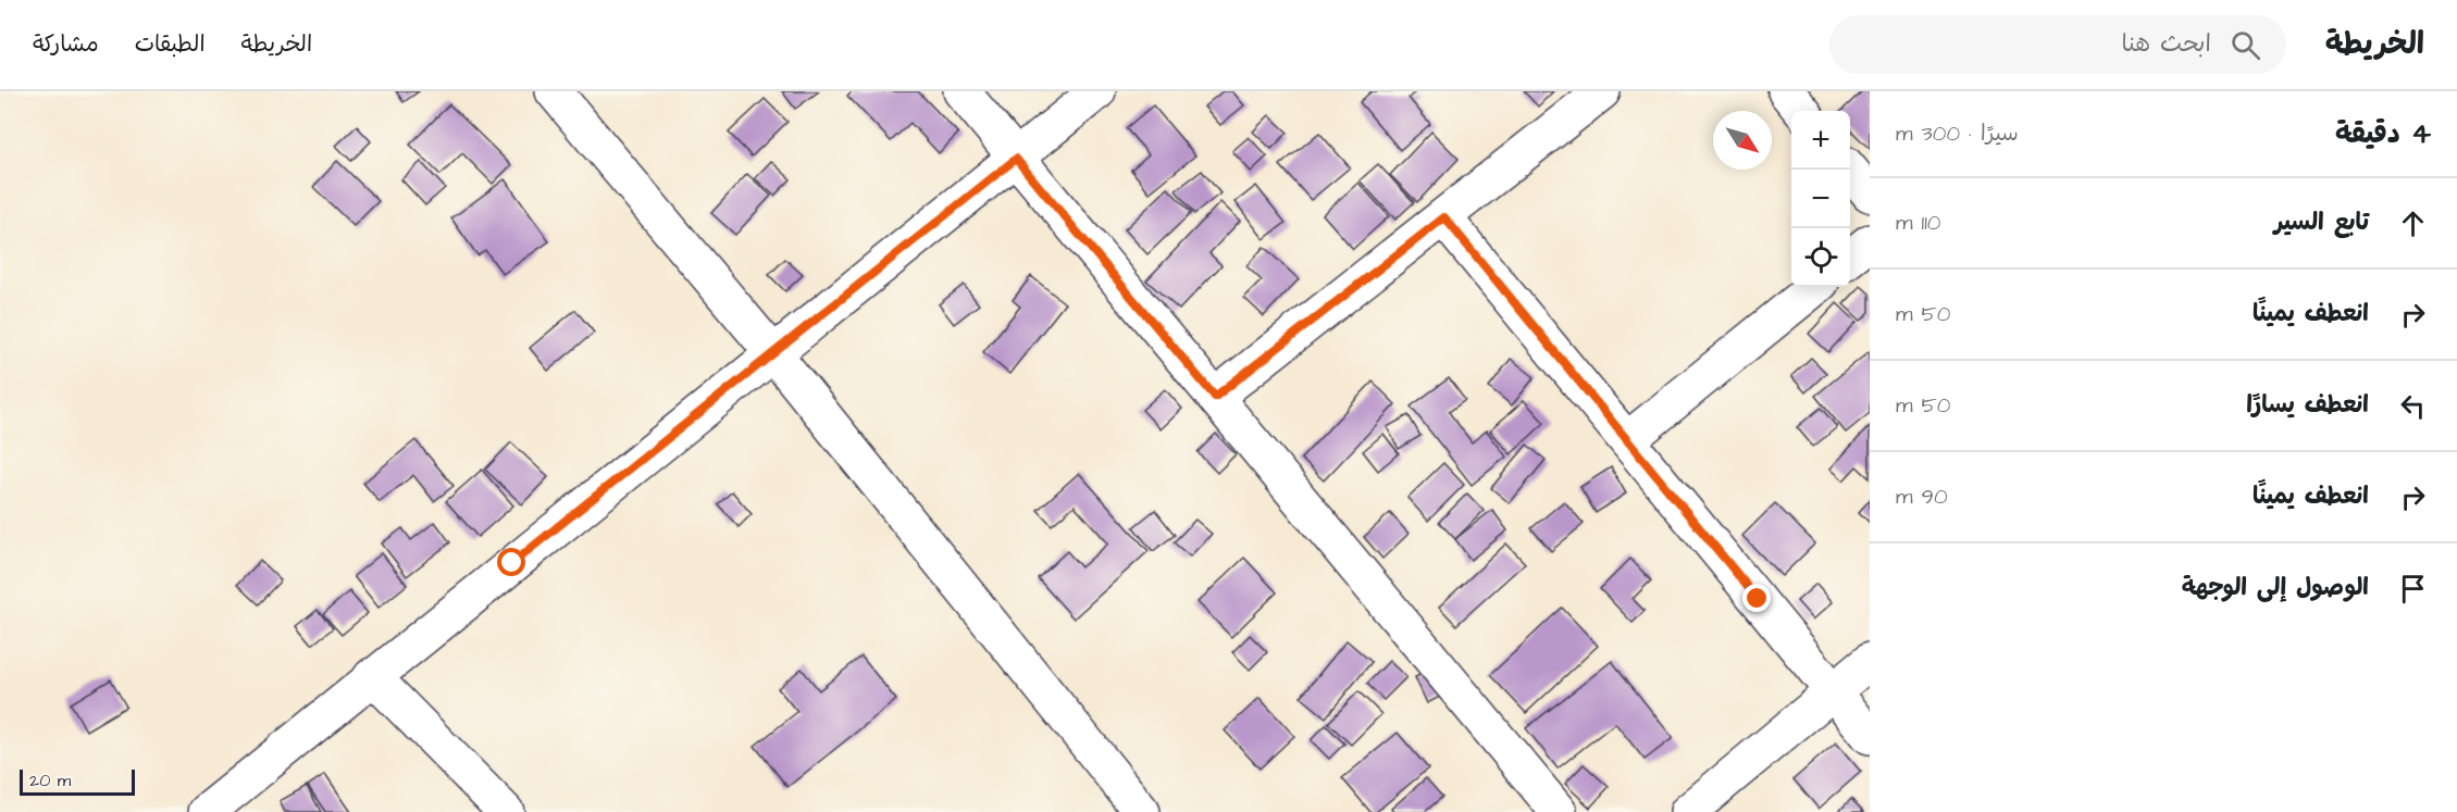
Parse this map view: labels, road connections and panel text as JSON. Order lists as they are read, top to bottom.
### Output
{
  "scale_bar": "20 m",
  "north": "bottom right",
  "page": {
    "header": "الخريطة",
    "search": "ابحث هنا",
    "nav": ["الخريطة", "الطبقات", "مشاركة"],
    "heading": ["4 دقيقة", "سيرًا · 300 m"],
    "map_buttons": ["+", "−"],
    "list": [
      ["تابع السير", "110 m"],
      ["انعطف يمينًا", "50 m"],
      ["انعطف يسارًا", "50 m"],
      ["انعطف يمينًا", "90 m"],
      "الوصول إلى الوجهة"
    ],
    "scale": "20 m"
  }
}
